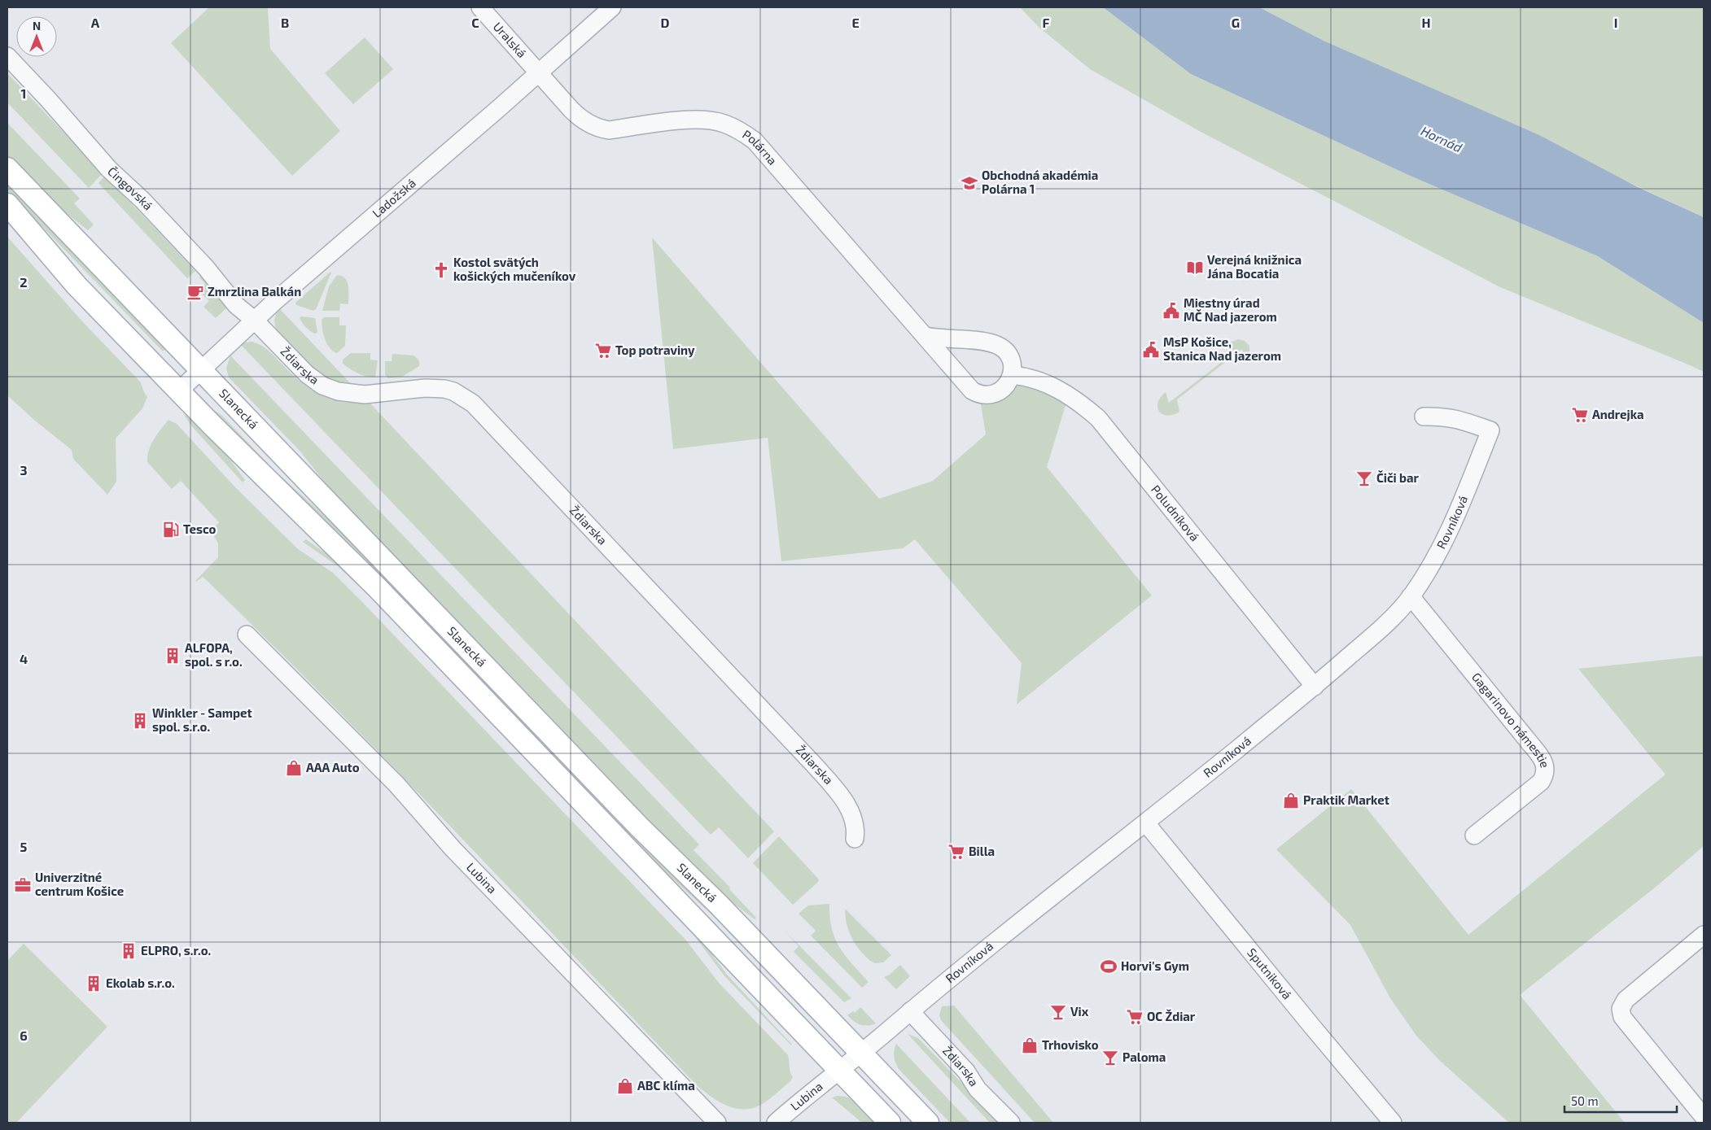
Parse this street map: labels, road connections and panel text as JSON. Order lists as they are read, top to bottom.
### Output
{
  "streets": {
    "main road": ["Slanecká"],
    "street": [
      "Uralská",
      "Polárna",
      "Čingovská",
      "Ladožská",
      "Ždiarska",
      "Poludníková",
      "Rovníková",
      "Gagarinovo námestie",
      "Lubina",
      "Sputniková"
    ]
  },
  "crossings": [
    ["Uralská", "Polárna"],
    ["Uralská", "Ladožská"],
    ["Polárna", "Ladožská"],
    ["Polárna", "Poludníková"],
    ["Čingovská", "Ladožská"],
    ["Čingovská", "Ždiarska"],
    ["Ladožská", "Ždiarska"],
    ["Ladožská", "Slanecká"],
    ["Ždiarska", "Rovníková"],
    ["Slanecká", "Rovníková"],
    ["Slanecká", "Lubina"],
    ["Poludníková", "Rovníková"],
    ["Rovníková", "Gagarinovo námestie"],
    ["Rovníková", "Lubina"],
    ["Rovníková", "Sputniková"]
  ],
  "water": ["Hornád"],
  "places": {
    "school or university": ["Obchodná akadémia Polárna 1"],
    "library": ["Verejná knižnica Jána Bocatia"],
    "church": ["Kostol svätých košických mučeníkov"],
    "cafe": ["Zmrzlina Balkán"],
    "public building": ["Miestny úrad MČ Nad jazerom", "MsP Košice, Stanica Nad jazerom"],
    "supermarket": [
      "Top potraviny",
      "Andrejka",
      "Billa",
      "OC Ždiar"
    ],
    "bar": ["Čiči bar", "Vix", "Paloma"],
    "fuel station": ["Tesco"],
    "building": [
      "ALFOPA, spol. s r.o.",
      "Winkler - Sampet spol. s.r.o.",
      "ELPRO, s.r.o.",
      "Ekolab s.r.o."
    ],
    "shop": [
      "AAA Auto",
      "Praktik Market",
      "Trhovisko",
      "ABC klíma"
    ],
    "office": ["Univerzitné centrum Košice"],
    "sports": ["Horvi's Gym"]
  },
  "scale_bar": "50 m",
  "north": "top",
  "grid": {
    "columns": [
      "A",
      "B",
      "C",
      "D",
      "E",
      "F",
      "G",
      "H",
      "I"
    ],
    "rows": [
      "1",
      "2",
      "3",
      "4",
      "5",
      "6"
    ]
  }
}
